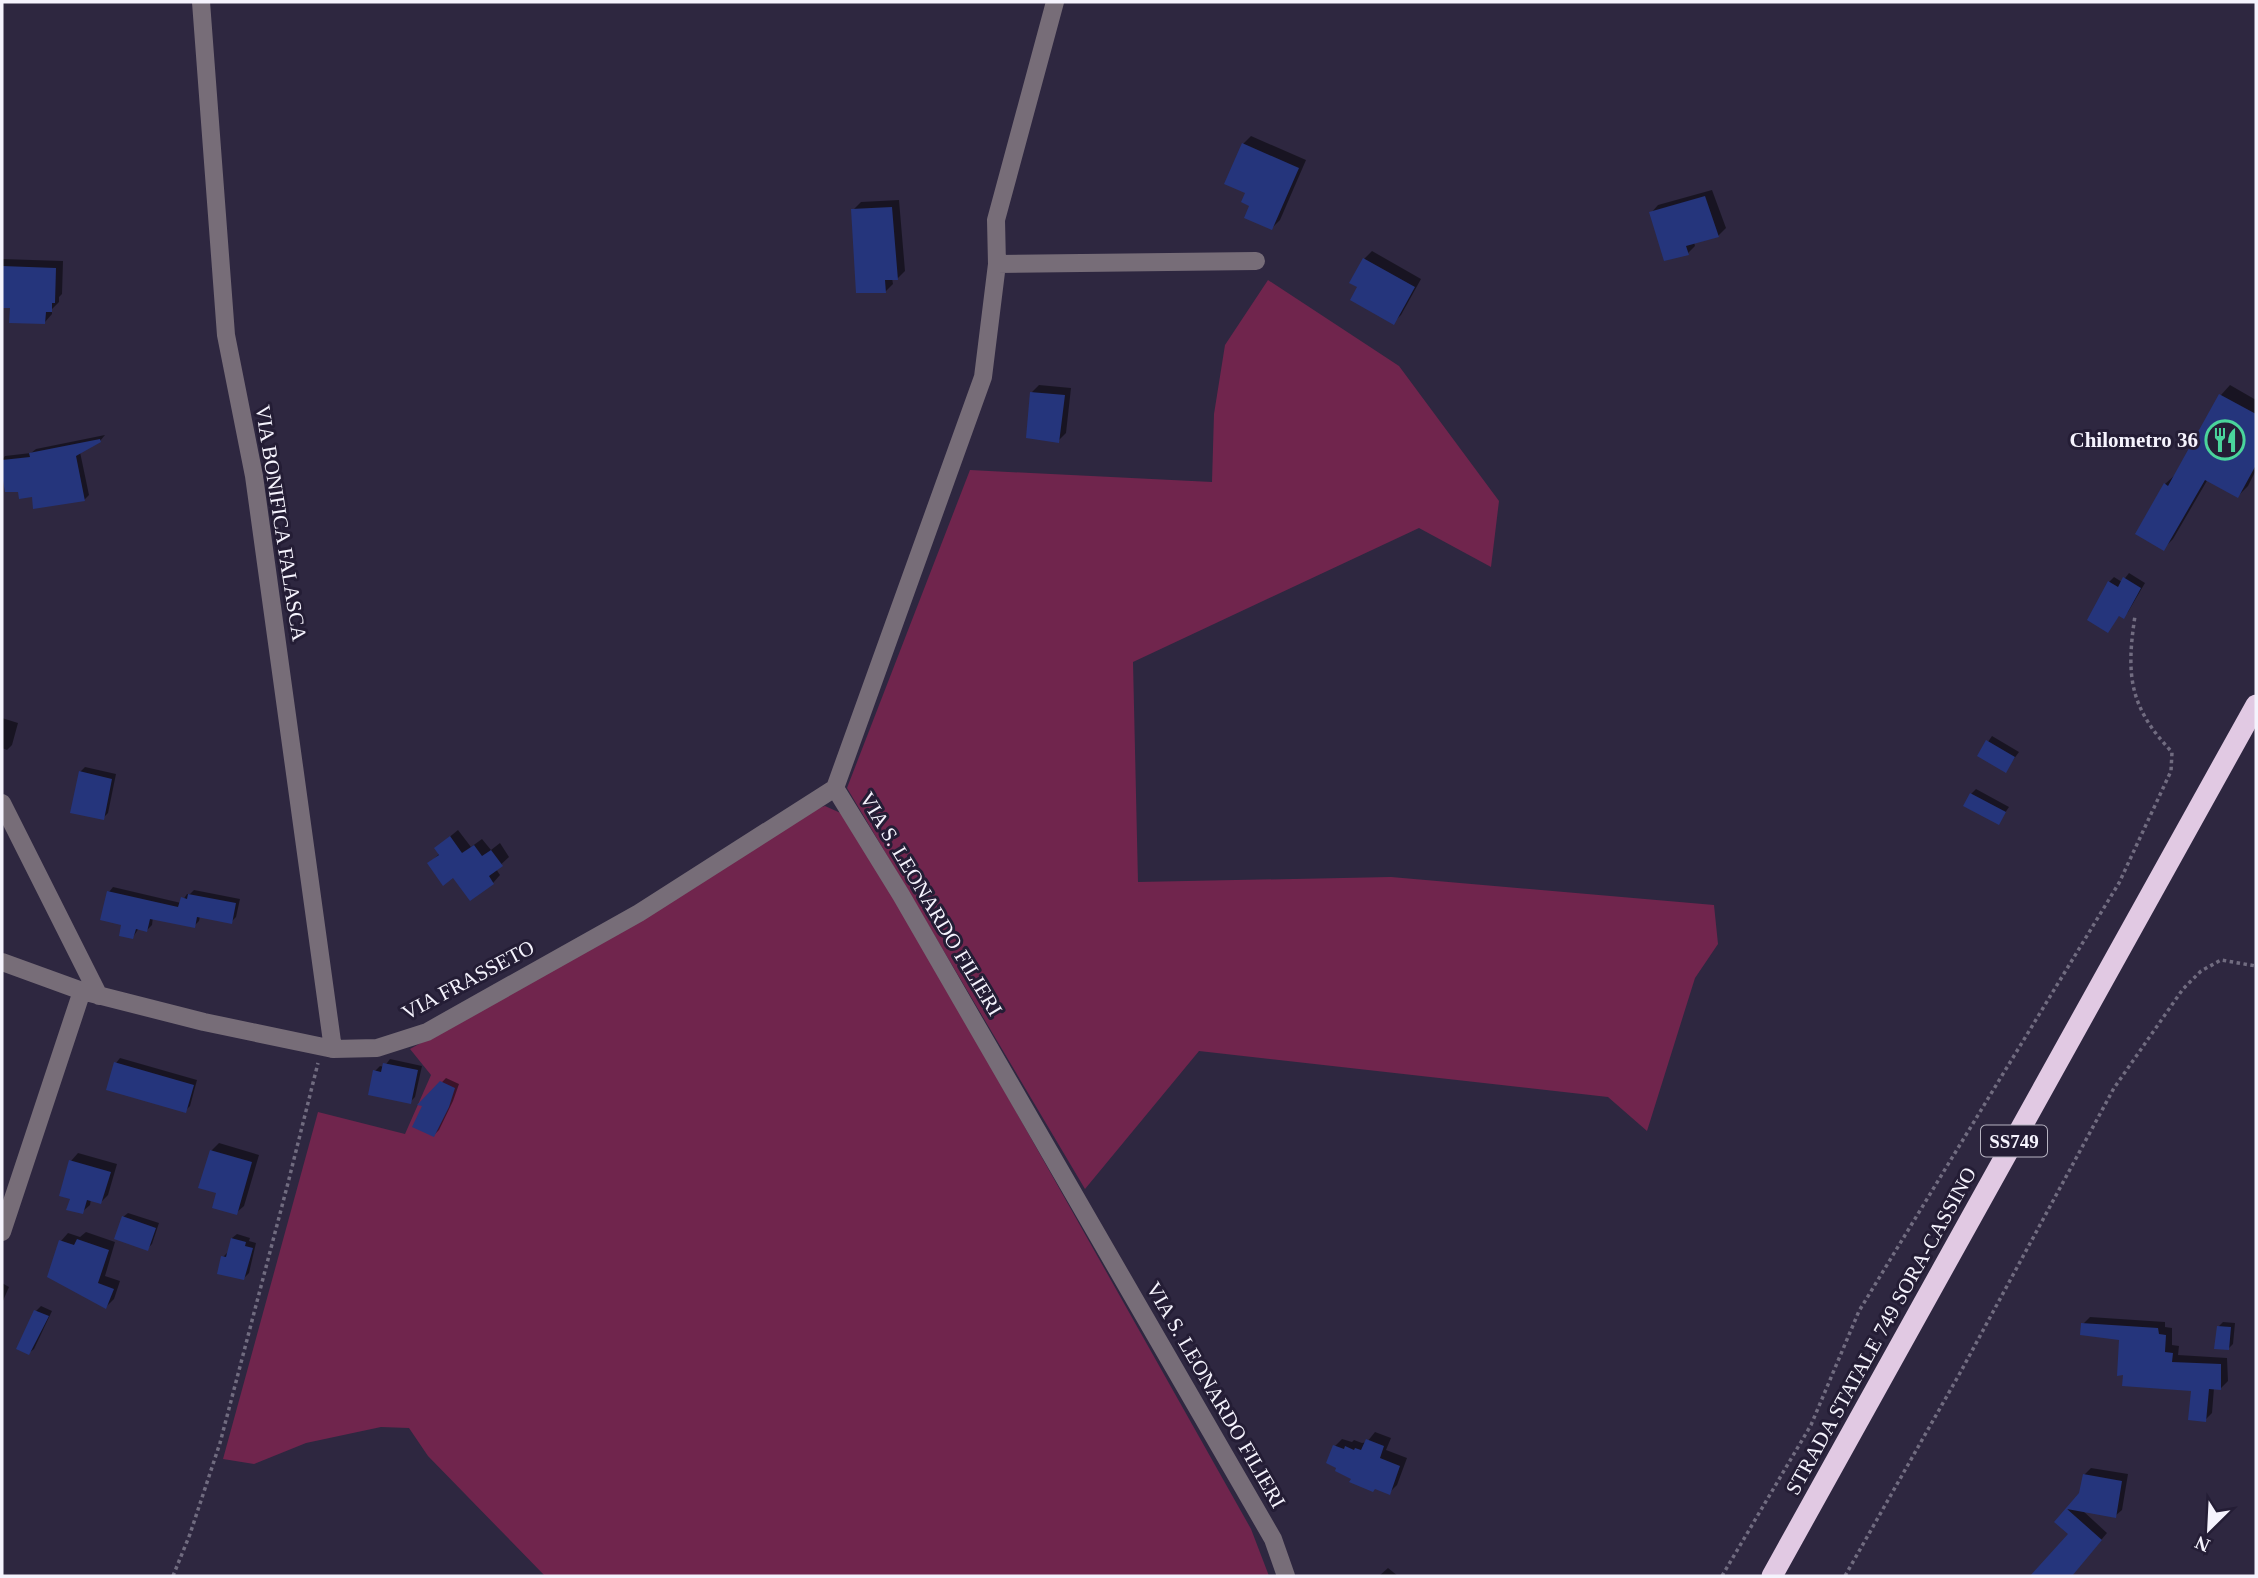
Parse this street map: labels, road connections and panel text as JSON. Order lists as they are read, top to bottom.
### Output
{
  "streets": {
    "highway": ["SS749", "STRADA STATALE 749 SORA-CASSINO"],
    "street": ["VIA BONIFICA FALASCA", "VIA S. LEONARDO FILIERI", "VIA FRASSETO"]
  },
  "crossings": [
    ["VIA BONIFICA FALASCA", "VIA FRASSETO"],
    ["VIA S. LEONARDO FILIERI", "VIA FRASSETO"]
  ],
  "places": {
    "restaurant": ["Chilometro 36"]
  },
  "north": "bottom left"
}
